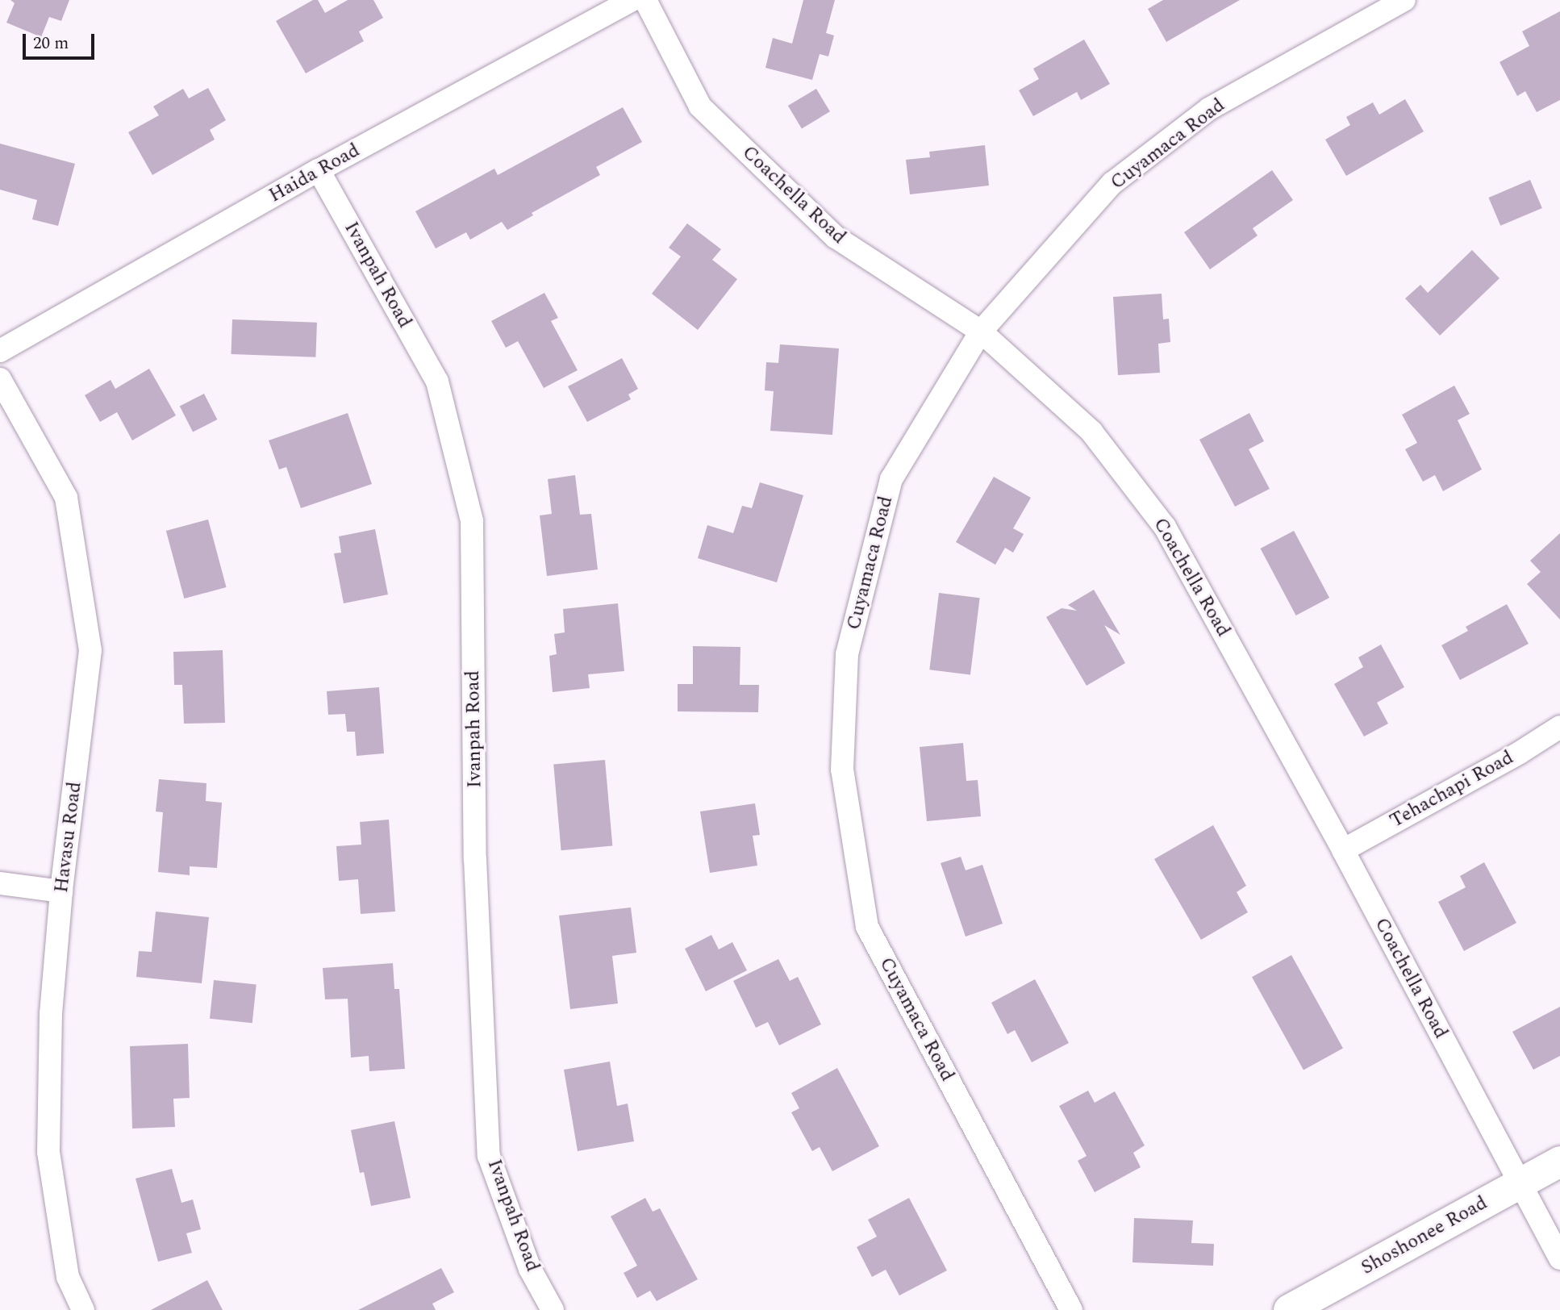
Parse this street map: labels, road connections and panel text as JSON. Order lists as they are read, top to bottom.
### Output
{
  "streets": {
    "street": [
      "Cuyamaca Road",
      "Haida Road",
      "Coachella Road",
      "Ivanpah Road",
      "Tehachapi Road",
      "Havasu Road",
      "Shoshonee Road"
    ]
  },
  "crossings": [
    ["Cuyamaca Road", "Coachella Road"],
    ["Haida Road", "Ivanpah Road"],
    ["Coachella Road", "Tehachapi Road"],
    ["Coachella Road", "Shoshonee Road"]
  ],
  "scale_bar": "20 m"
}
